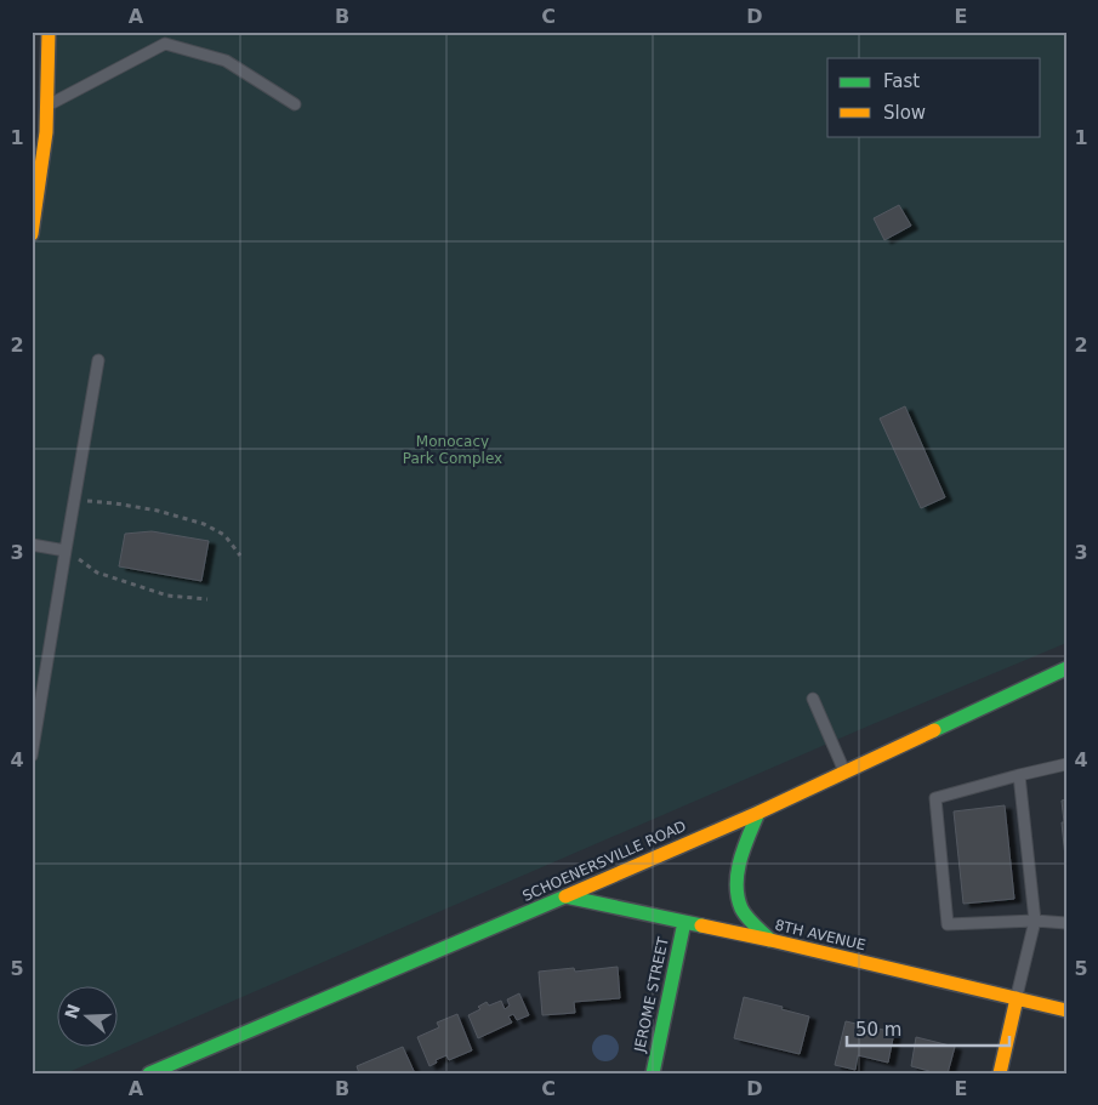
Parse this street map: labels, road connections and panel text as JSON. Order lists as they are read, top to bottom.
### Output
{
  "streets": {
    "main road": ["SCHOENERSVILLE ROAD", "8TH AVENUE", "JEROME STREET"]
  },
  "crossings": [
    ["SCHOENERSVILLE ROAD", "8TH AVENUE"],
    ["8TH AVENUE", "JEROME STREET"]
  ],
  "parks": ["Monocacy Park Complex"],
  "legend": ["Fast", "Slow"],
  "scale_bar": "50 m",
  "north": "left",
  "grid": {
    "columns": [
      "A",
      "B",
      "C",
      "D",
      "E"
    ],
    "rows": [
      "1",
      "2",
      "3",
      "4",
      "5"
    ]
  }
}
